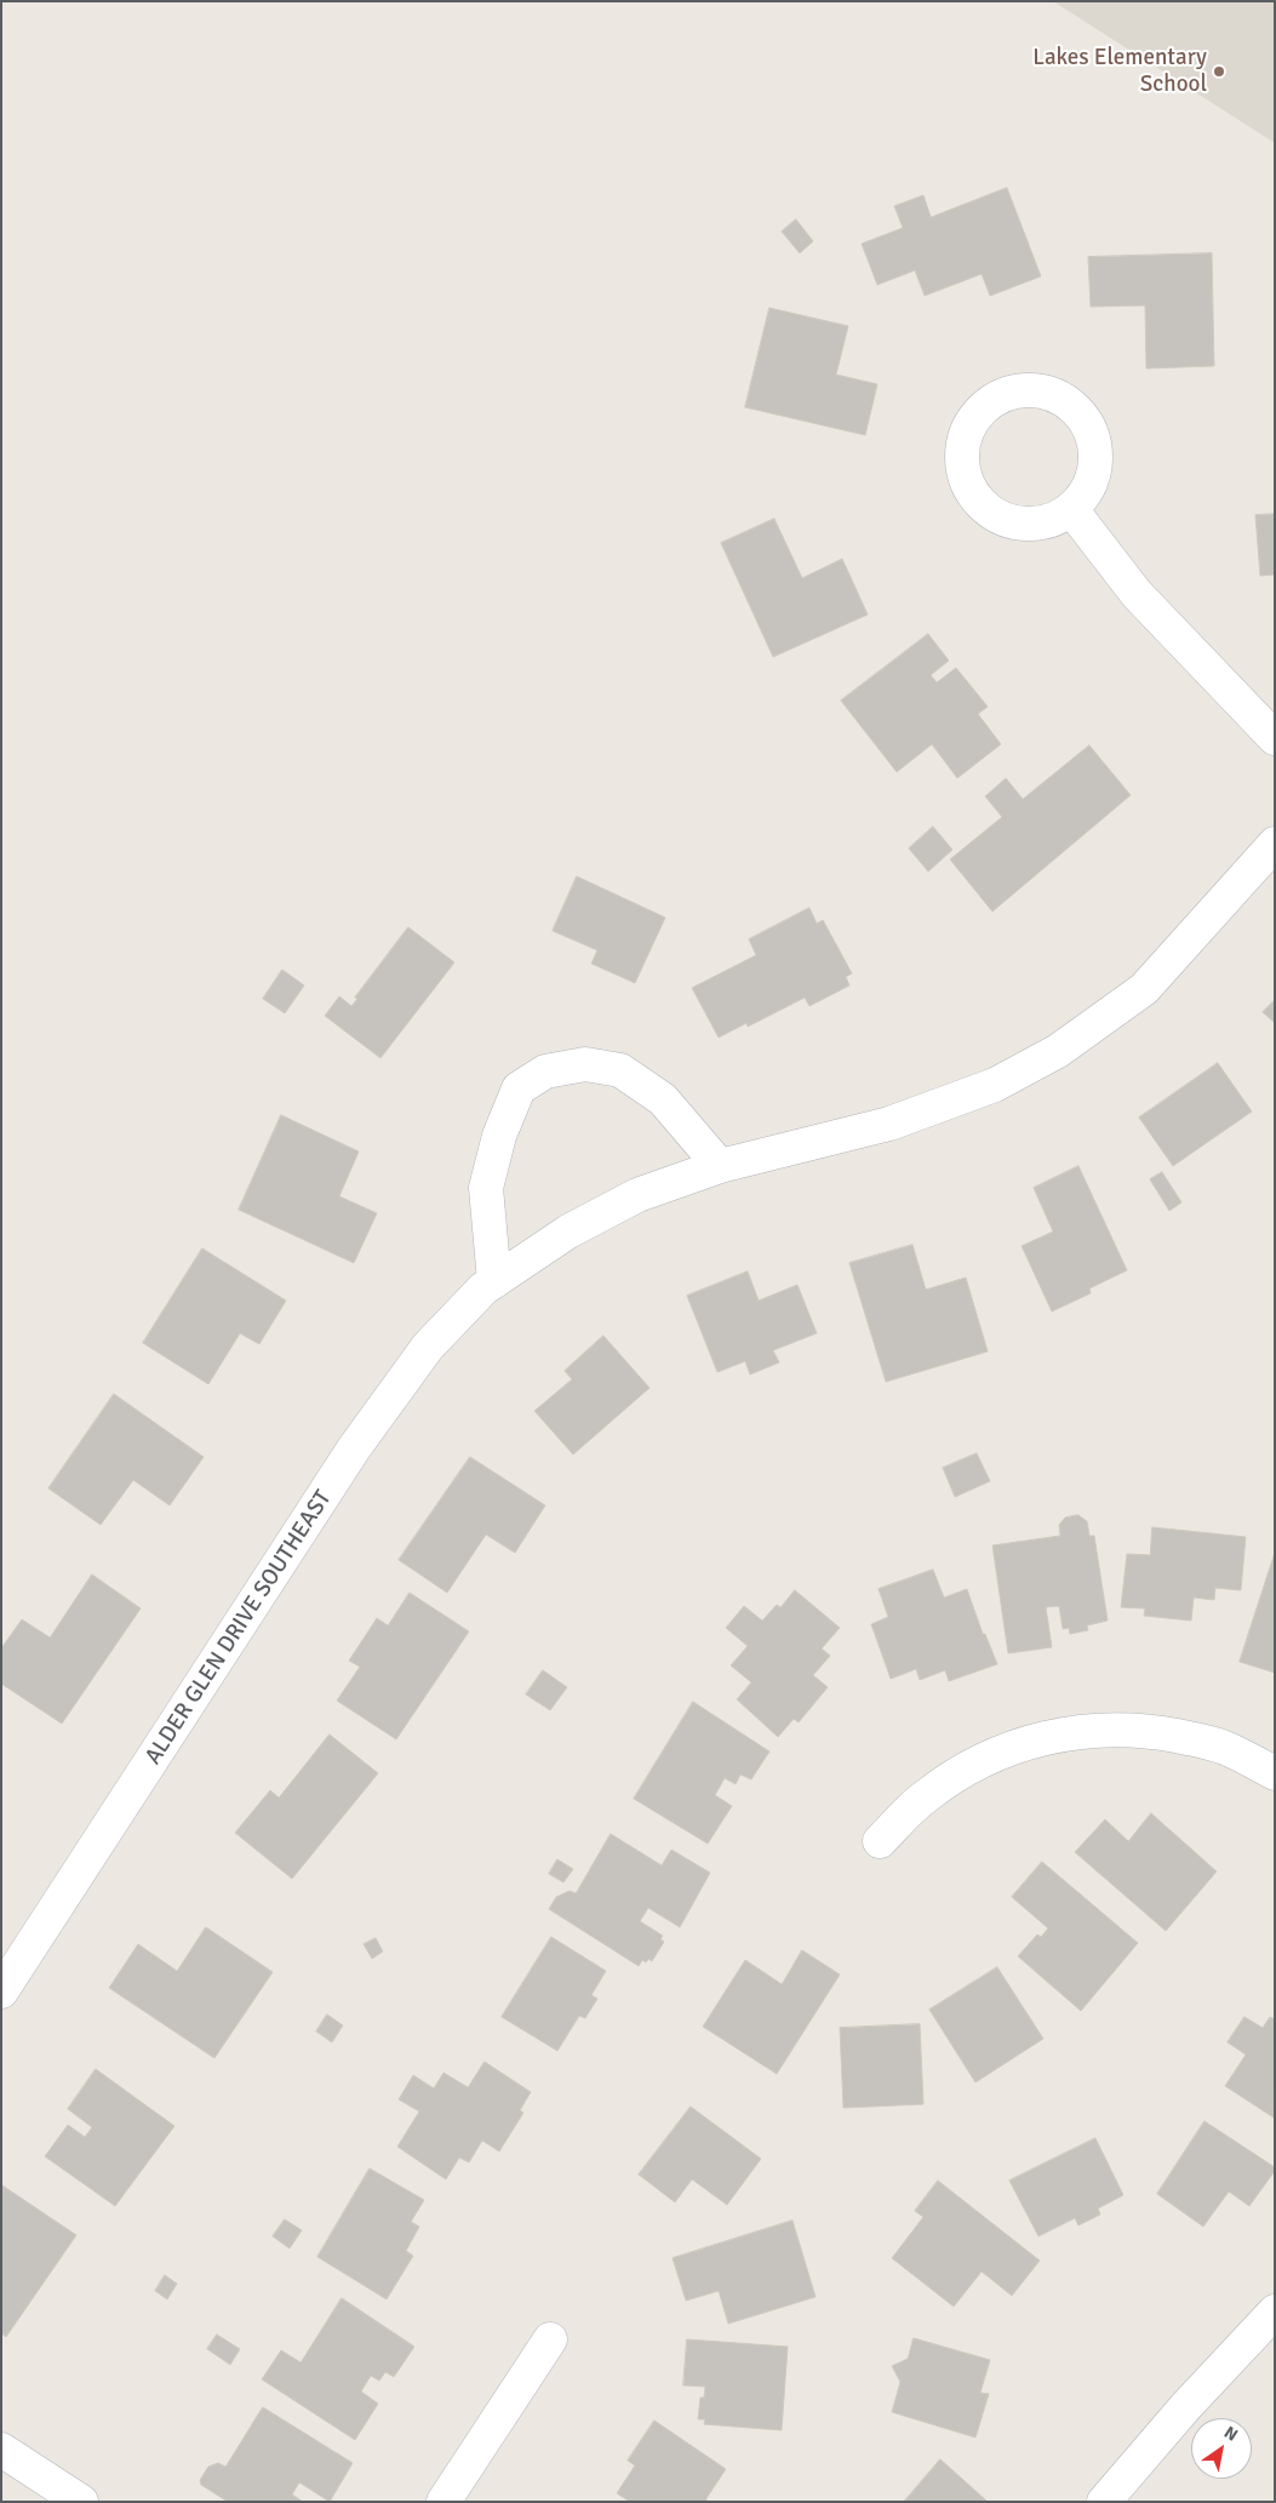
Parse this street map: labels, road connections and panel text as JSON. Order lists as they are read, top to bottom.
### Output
{
  "streets": {
    "street": ["ALDER GLEN DRIVE SOUTHEAST"]
  },
  "places": ["Lakes Elementary School"],
  "north": "top right"
}
